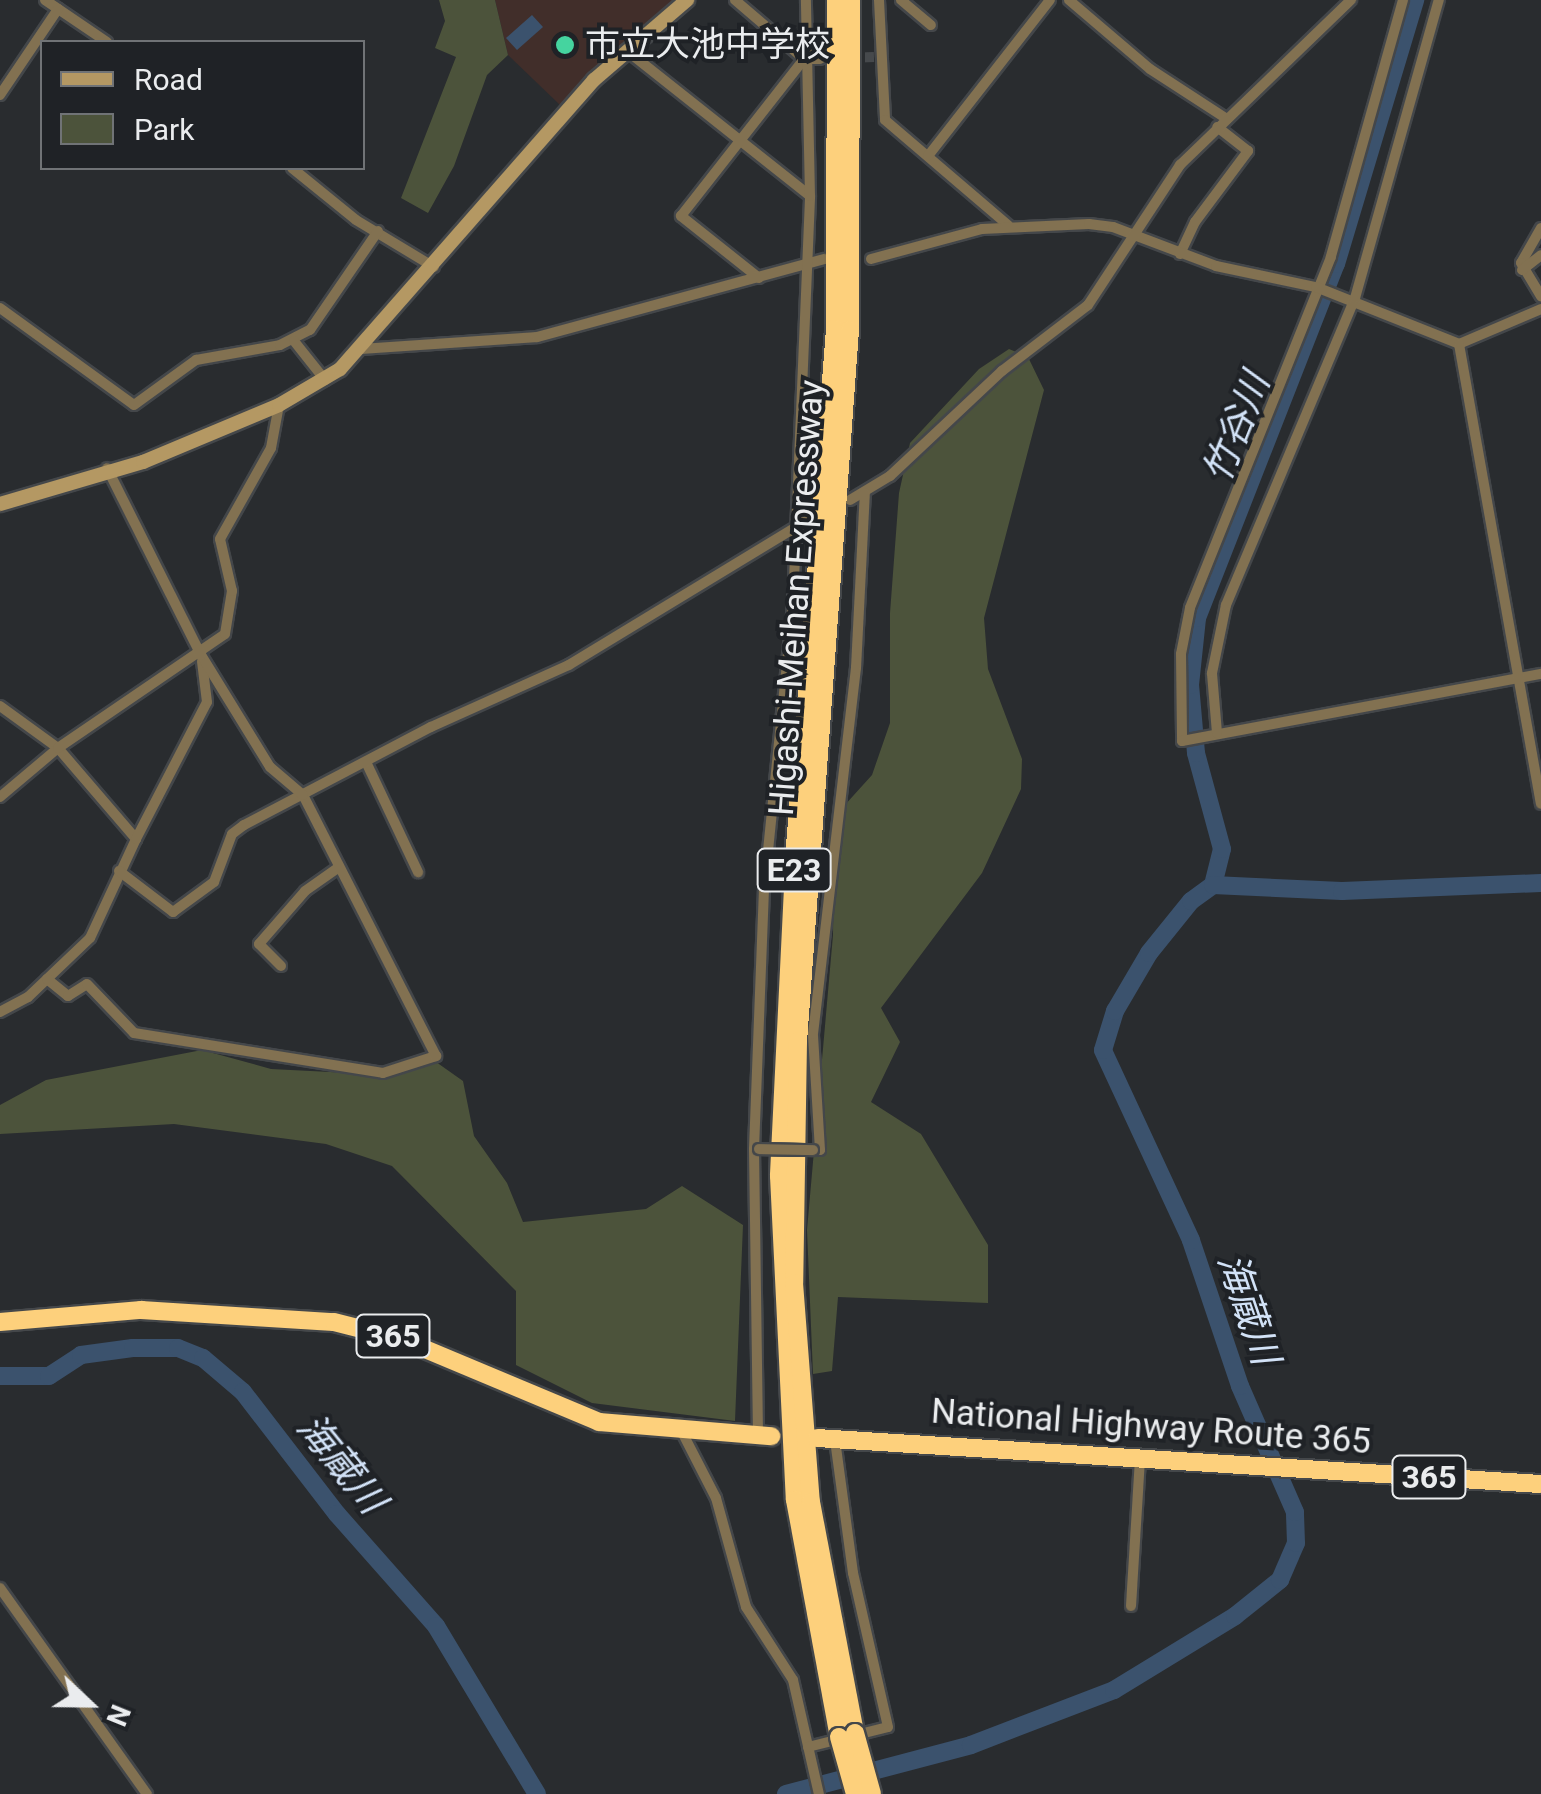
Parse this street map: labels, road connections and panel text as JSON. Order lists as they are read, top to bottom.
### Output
{
  "streets": {
    "highway": [
      "Higashi-Meihan Expressway",
      "E23",
      "365",
      "National Highway Route 365"
    ]
  },
  "water": ["竹谷川", "海蔵川"],
  "places": ["市立大池中学校"],
  "legend": ["Road", "Park"],
  "north": "right"
}
